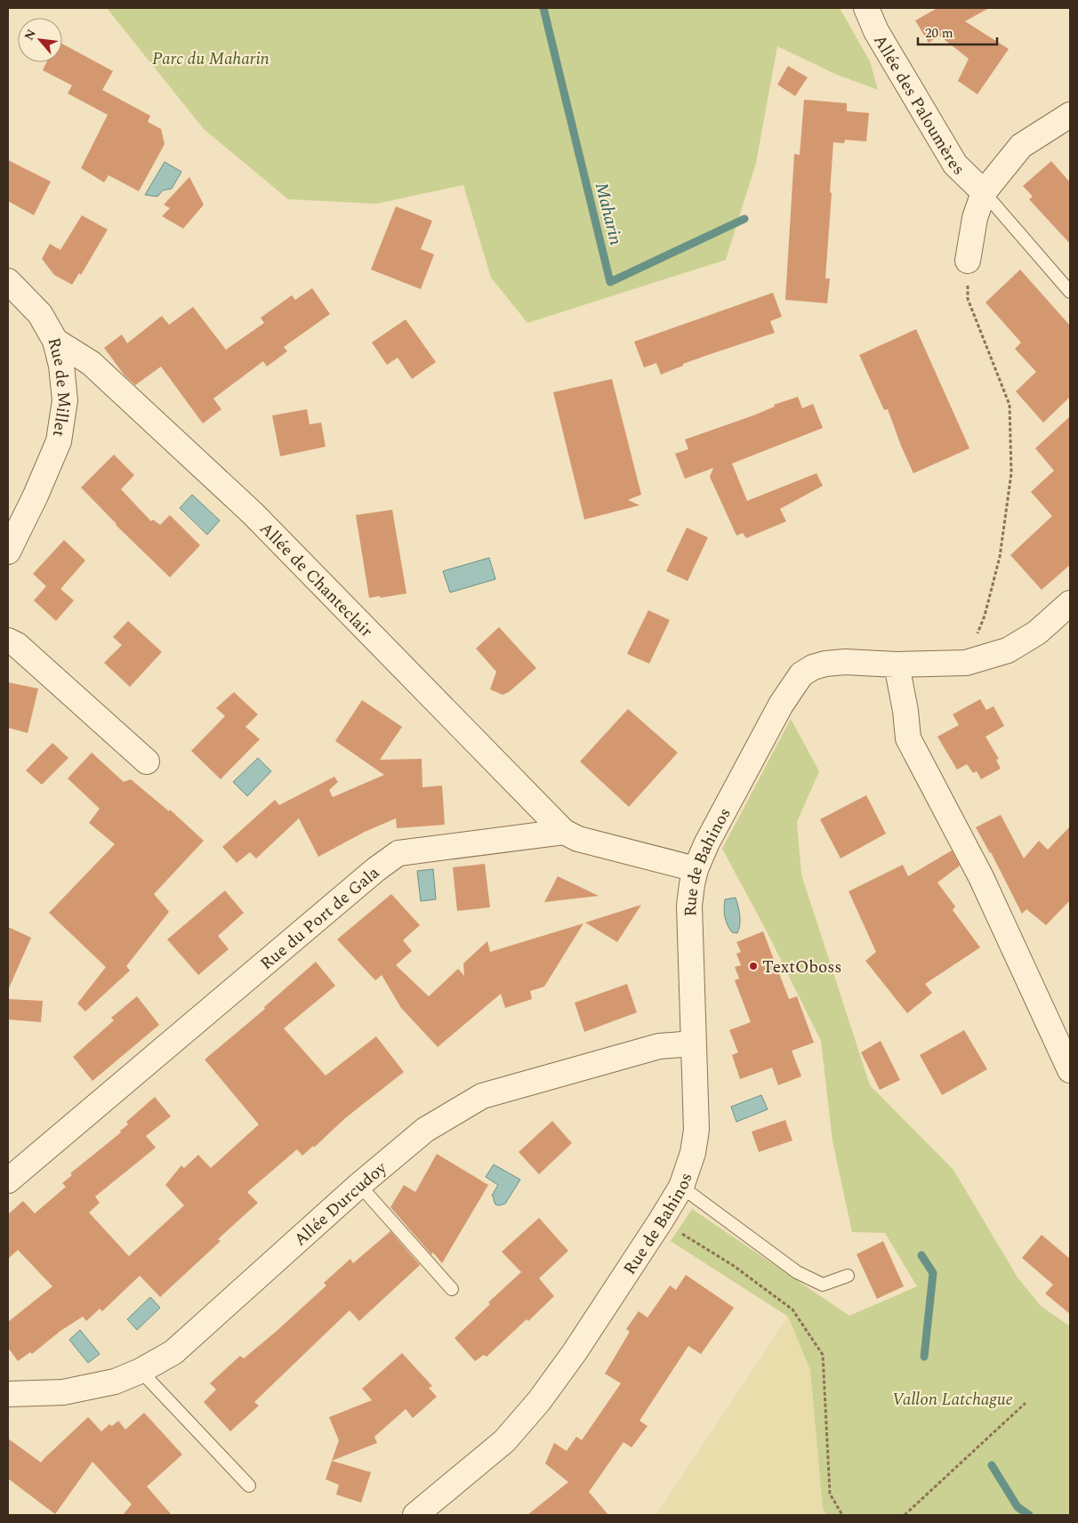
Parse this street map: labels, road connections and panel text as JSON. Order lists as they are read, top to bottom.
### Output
{
  "streets": {
    "street": [
      "Allée des Paloumères",
      "Rue de Millet",
      "Allée de Chanteclair",
      "Rue de Bahinos",
      "Rue du Port de Gala",
      "Allée Durcudoy"
    ]
  },
  "crossings": [
    ["Rue de Millet", "Allée de Chanteclair"],
    ["Allée de Chanteclair", "Rue du Port de Gala"],
    ["Rue de Bahinos", "Allée Durcudoy"]
  ],
  "water": ["Maharin"],
  "parks": ["Parc du Maharin", "Vallon Latchague"],
  "places": ["TextOboss"],
  "scale_bar": "20 m",
  "north": "top left"
}
